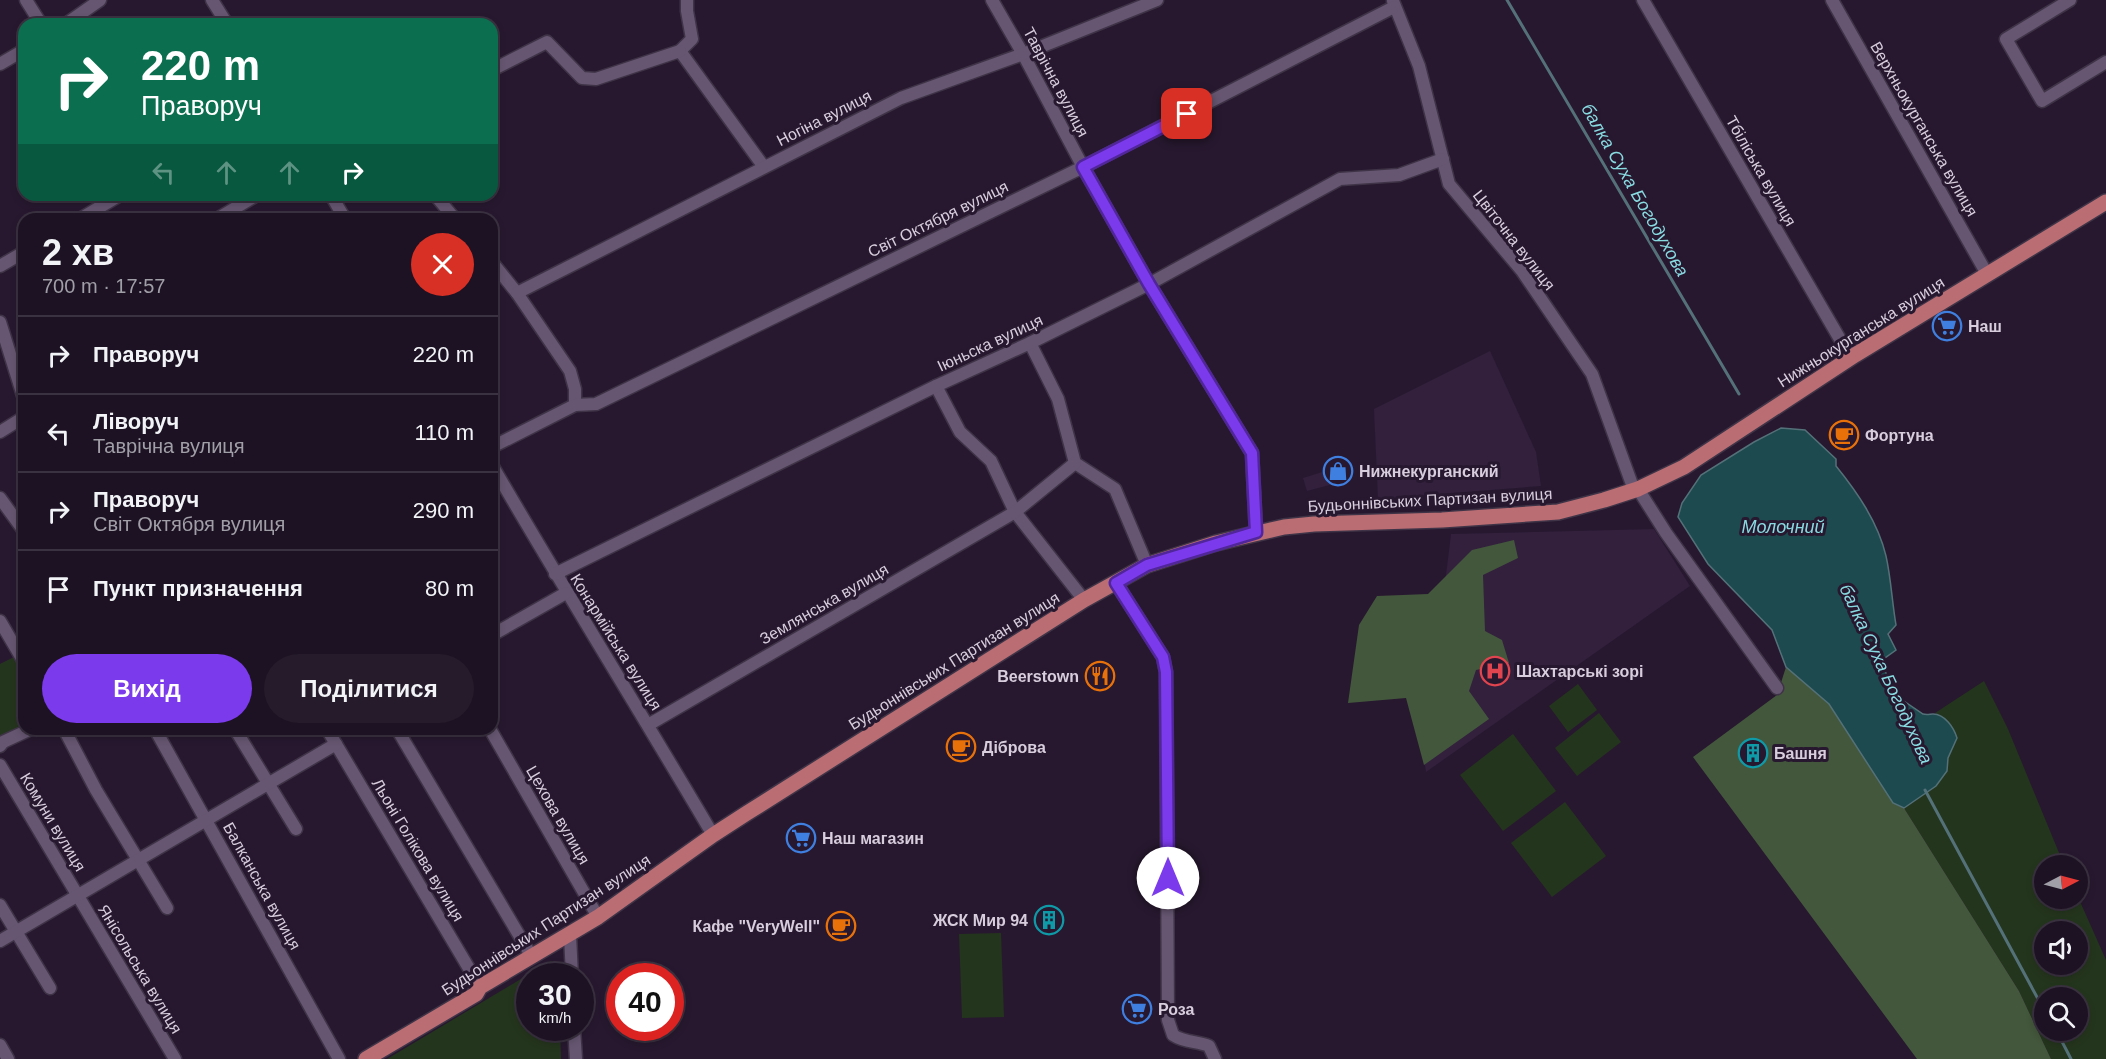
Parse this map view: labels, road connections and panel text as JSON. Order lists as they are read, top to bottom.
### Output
{
  "streets": {
    "main road": ["Нижньокурганська вулиця", "Будьоннівських Партизан вулиця"],
    "street": [
      "Таврічна вулиця",
      "Ногіна вулиця",
      "Верхньокурганська вулиця",
      "Тбіліська вулиця",
      "Світ Октября вулиця",
      "Цвiточна вулиця",
      "Iюньска вулиця",
      "Землянська вулиця",
      "Конармійська вулиця",
      "Цехова вулиця",
      "Комуни вулиця",
      "Льоні Голікова вулиця",
      "Балканська вулиця",
      "Янісольська вулиця"
    ]
  },
  "crossings": [
    ["Таврічна вулиця", "Ногіна вулиця"],
    ["Таврічна вулиця", "Світ Октября вулиця"],
    ["Таврічна вулиця", "Iюньска вулиця"],
    ["Таврічна вулиця", "Будьоннівських Партизан вулиця"],
    ["Верхньокурганська вулиця", "Нижньокурганська вулиця"],
    ["Тбіліська вулиця", "Нижньокурганська вулиця"],
    ["Світ Октября вулиця", "Цвiточна вулиця"],
    ["Цвiточна вулиця", "Нижньокурганська вулиця"],
    ["Цвiточна вулиця", "Iюньска вулиця"],
    ["Цвiточна вулиця", "Будьоннівських Партизан вулиця"],
    ["Нижньокурганська вулиця", "Будьоннівських Партизан вулиця"],
    ["Iюньска вулиця", "Конармійська вулиця"],
    ["Будьоннівських Партизан вулиця", "Конармійська вулиця"],
    ["Будьоннівських Партизан вулиця", "Цехова вулиця"],
    ["Будьоннівських Партизан вулиця", "Льоні Голікова вулиця"],
    ["Землянська вулиця", "Конармійська вулиця"],
    ["Комуни вулиця", "Янісольська вулиця"]
  ],
  "water": ["балка Суха Богодухова", "Молочний"],
  "places": {
    "supermarket": ["Наш", "Наш магазин", "Роза"],
    "cafe": ["Фортуна", "Діброва", "Кафе \"VeryWell\""],
    "shop": ["Нижнекурганский"],
    "hospital": ["Шахтарські зорі"],
    "restaurant": ["Beerstown"],
    "building": ["Башня", "ЖСК Мир 94"]
  },
  "north": "right",
  "page": {
    "turn": ["220 m", "Праворуч"],
    "heading": ["2 хв", "700 m · 17:57"],
    "list": [
      {
        "name": "Праворуч",
        "value": "220 m"
      },
      {
        "name": "Ліворуч",
        "note": "Таврічна вулиця",
        "value": "110 m"
      },
      {
        "name": "Праворуч",
        "note": "Світ Октября вулиця",
        "value": "290 m"
      },
      {
        "name": "Пункт призначення",
        "value": "80 m"
      }
    ],
    "buttons": ["Вихід", "Поділитися"],
    "speed": "30 km/h",
    "limit": "40"
  }
}
